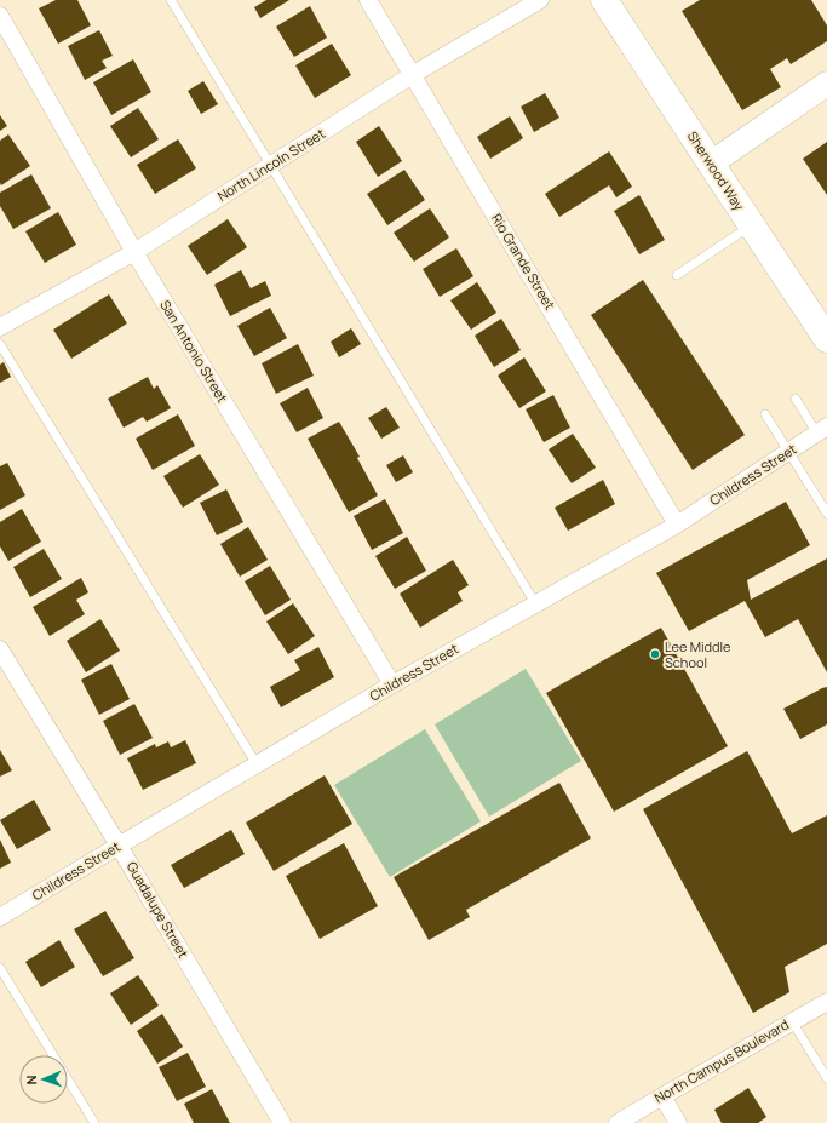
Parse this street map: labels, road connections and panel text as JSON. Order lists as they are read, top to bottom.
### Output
{
  "streets": {
    "main road": ["Sherwood Way"],
    "street": [
      "North Lincoln Street",
      "Rio Grande Street",
      "San Antonio Street",
      "Childress Street",
      "Guadalupe Street",
      "North Campus Boulevard"
    ]
  },
  "crossings": [
    ["North Lincoln Street", "Rio Grande Street"],
    ["North Lincoln Street", "San Antonio Street"],
    ["Rio Grande Street", "Childress Street"],
    ["San Antonio Street", "Childress Street"],
    ["Childress Street", "Guadalupe Street"]
  ],
  "places": ["Lee Middle School"],
  "north": "left"
}
